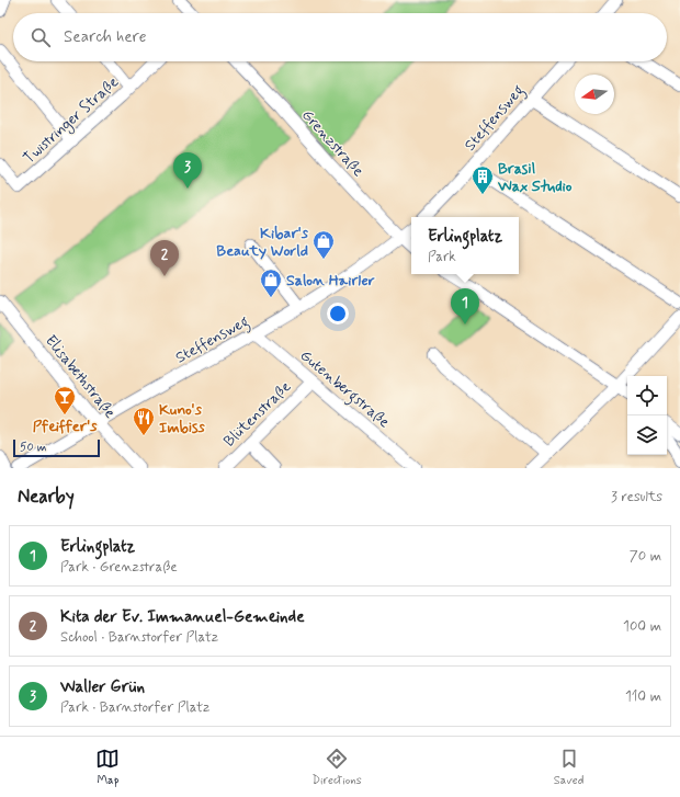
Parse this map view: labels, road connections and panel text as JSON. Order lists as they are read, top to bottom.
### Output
{
  "streets": {
    "street": [
      "Steffensweg",
      "Twistringer Straße",
      "Grenzstraße",
      "Elisabethstraße",
      "Gutenbergstraße",
      "Blütenstraße"
    ]
  },
  "crossings": [
    ["Steffensweg", "Grenzstraße"],
    ["Steffensweg", "Elisabethstraße"],
    ["Steffensweg", "Gutenbergstraße"],
    ["Gutenbergstraße", "Blütenstraße"]
  ],
  "places": {
    "building": ["Brasil Wax Studio"],
    "shop": ["Kibar's Beauty World", "Salon Hairler"],
    "bar": ["Pfeiffer's"],
    "restaurant": ["Kuno's Imbiss"]
  },
  "scale_bar": "50 m",
  "north": "left",
  "page": {
    "search": "Search here",
    "pins": ["3", "2", "1"],
    "popup": ["Erlingplatz", "Park"],
    "scale": "50 m",
    "heading": ["Nearby", "3 results"],
    "list": [
      {
        "mark": "1",
        "name": "Erlingplatz",
        "note": "Park · Grenzstraße",
        "value": "70 m"
      },
      {
        "mark": "2",
        "name": "Kita der Ev. Immanuel-Gemeinde",
        "note": "School · Barnstorfer Platz",
        "value": "100 m"
      },
      {
        "mark": "3",
        "name": "Waller Grün",
        "note": "Park · Barnstorfer Platz",
        "value": "110 m"
      }
    ],
    "nav": ["Map", "Directions", "Saved"]
  }
}
